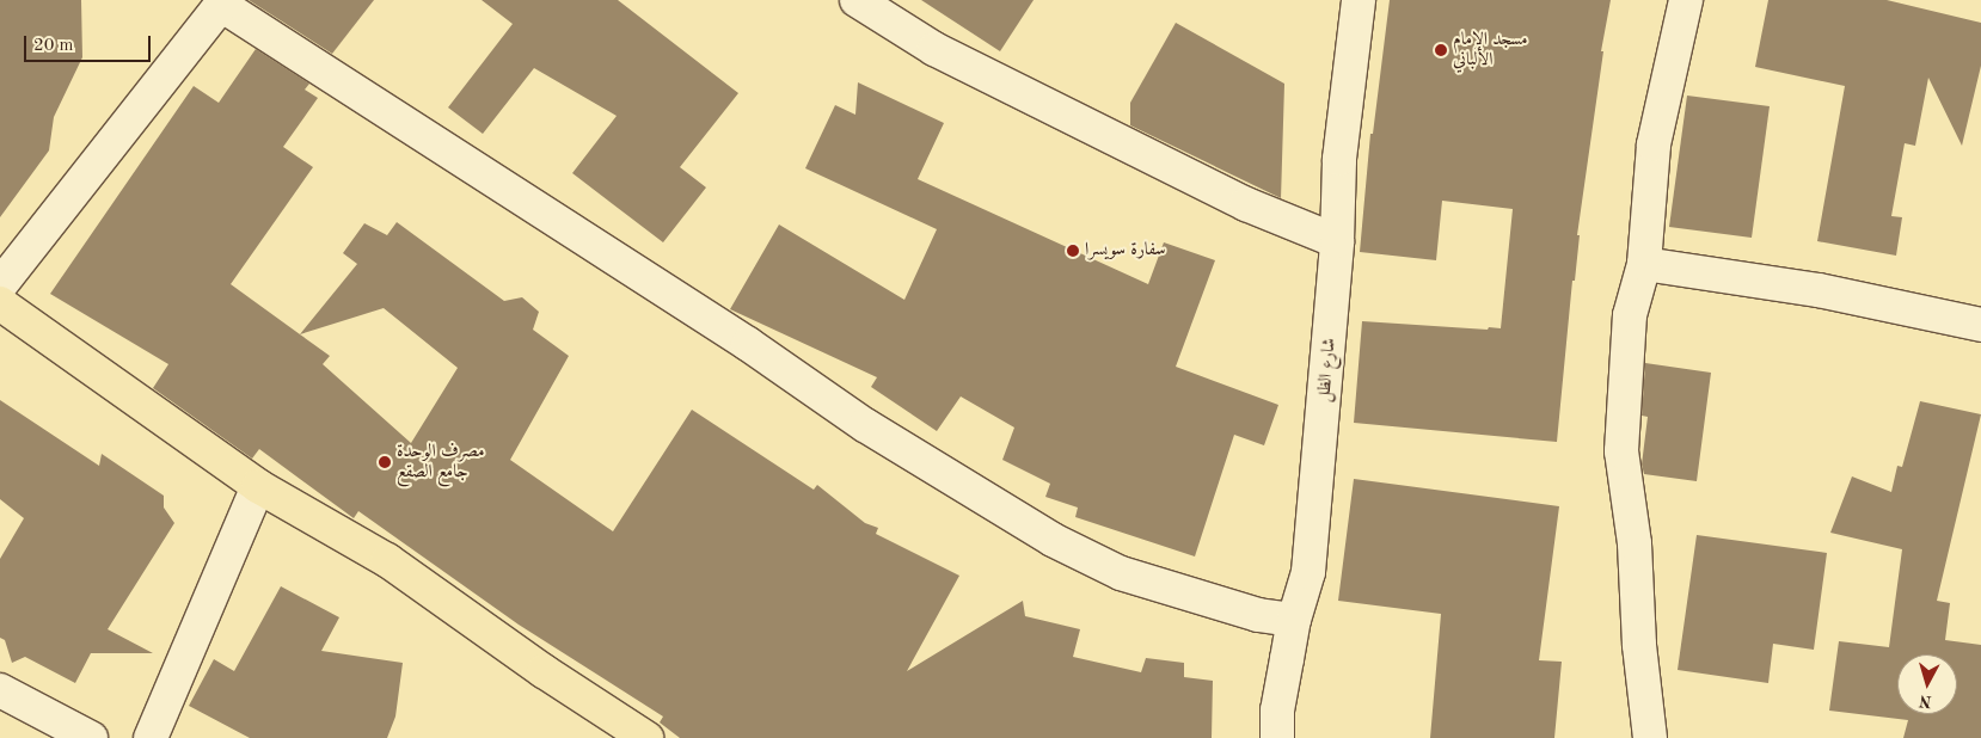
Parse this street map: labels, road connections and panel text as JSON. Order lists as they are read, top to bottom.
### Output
{
  "streets": {
    "street": ["شارع الظل"]
  },
  "places": ["مسجد الإمام الألباني", "سفارة سويسرا", "مصرف الوحدة جامع الصقع"],
  "scale_bar": "20 m",
  "north": "bottom"
}
